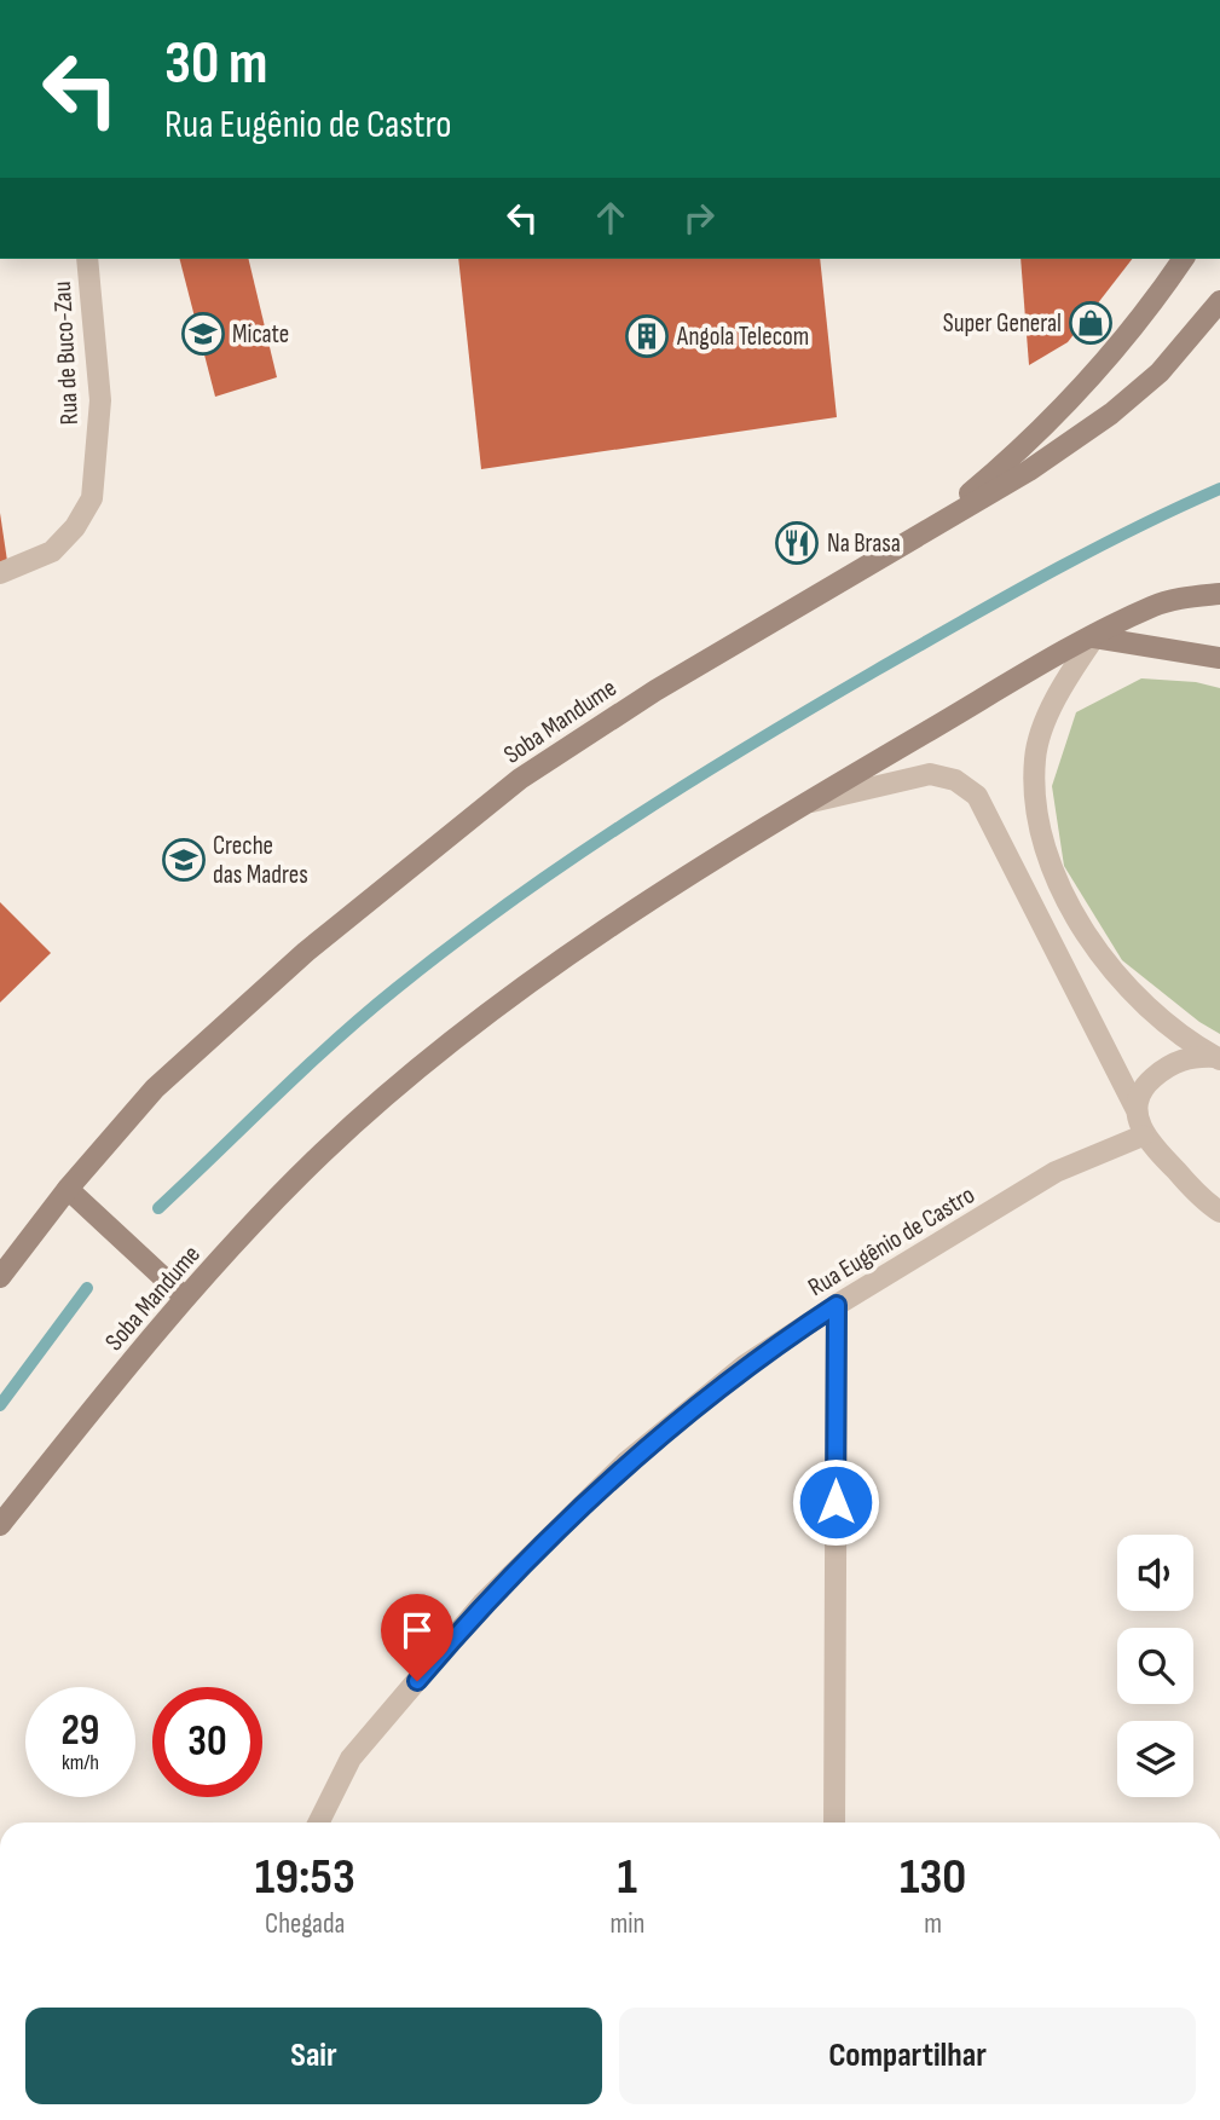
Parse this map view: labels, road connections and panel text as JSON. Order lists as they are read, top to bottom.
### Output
{
  "streets": {
    "main road": ["Soba Mandume"],
    "street": ["Rua de Buco-Zau", "Rua Eugênio de Castro"]
  },
  "places": {
    "shop": ["Super General"],
    "school or university": ["Micate", "Creche das Madres"],
    "building": ["Angola Telecom"],
    "restaurant": ["Na Brasa"]
  },
  "page": {
    "turn": ["30 m", "Rua Eugênio de Castro"],
    "speed": "29 km/h",
    "limit": "30",
    "eta": [
      "19:53",
      "Chegada",
      "1",
      "min",
      "130",
      "m"
    ],
    "buttons": ["Sair", "Compartilhar"]
  }
}
